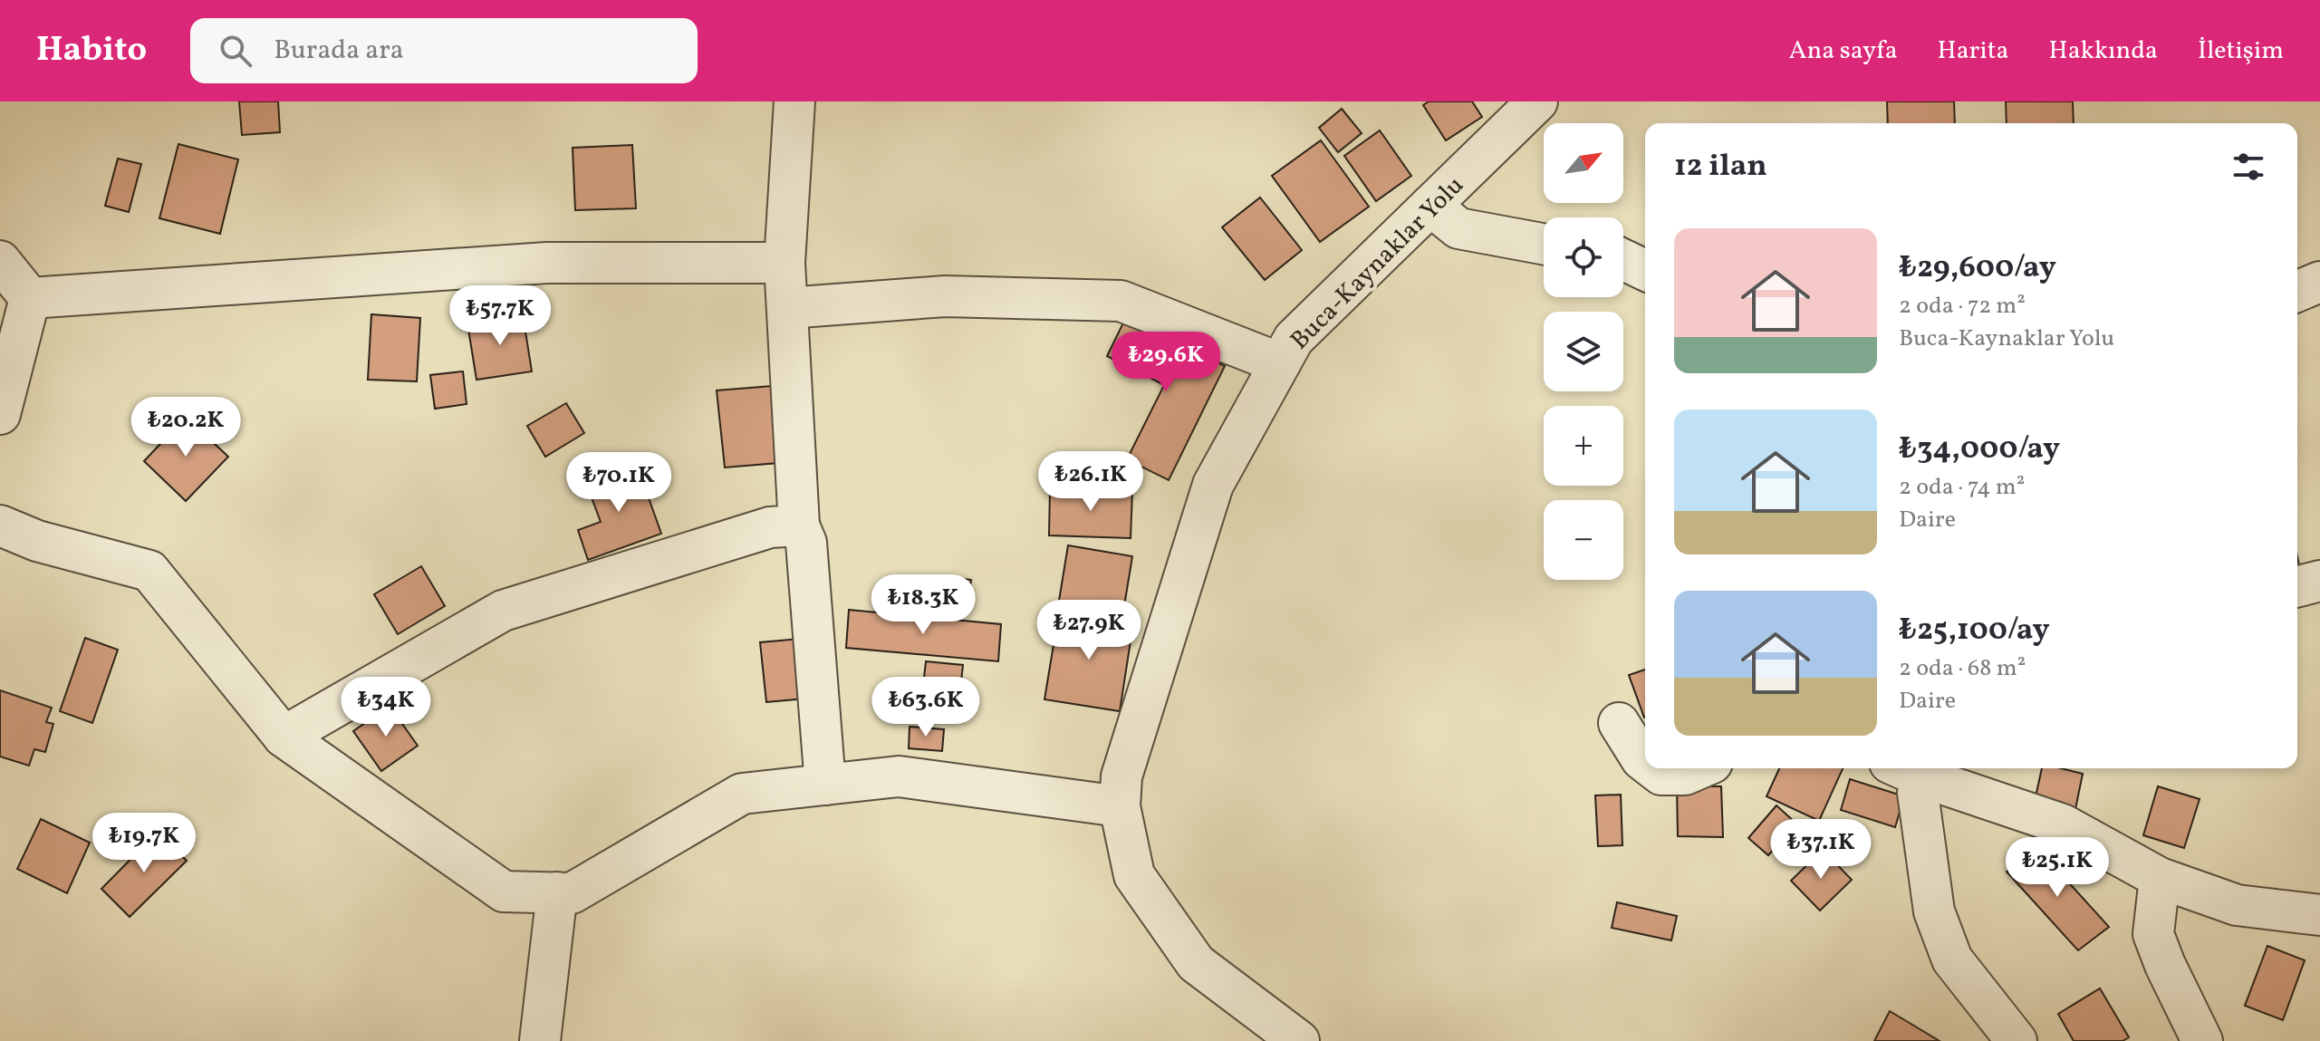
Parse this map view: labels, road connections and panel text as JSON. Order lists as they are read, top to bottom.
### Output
{
  "streets": {
    "street": ["Buca-Kaynaklar Yolu"]
  },
  "north": "top right",
  "page": {
    "header": "Habito",
    "search": "Burada ara",
    "nav": [
      "Ana sayfa",
      "Harita",
      "Hakkında",
      "İletişim"
    ],
    "map_buttons": ["+", "−"],
    "heading": "12 ilan",
    "list": [
      {
        "name": "₺29,600/ay",
        "note": "2 oda · 72 m² · Buca-Kaynaklar Yolu"
      },
      {
        "name": "₺34,000/ay",
        "note": "2 oda · 74 m² · Daire"
      },
      {
        "name": "₺25,100/ay",
        "note": "2 oda · 68 m² · Daire"
      }
    ],
    "price": [
      "₺57.7K",
      "₺29.6K",
      "₺20.2K",
      "₺26.1K",
      "₺70.1K",
      "₺18.3K",
      "₺27.9K",
      "₺34K",
      "₺63.6K",
      "₺19.7K",
      "₺37.1K",
      "₺25.1K"
    ]
  }
}
